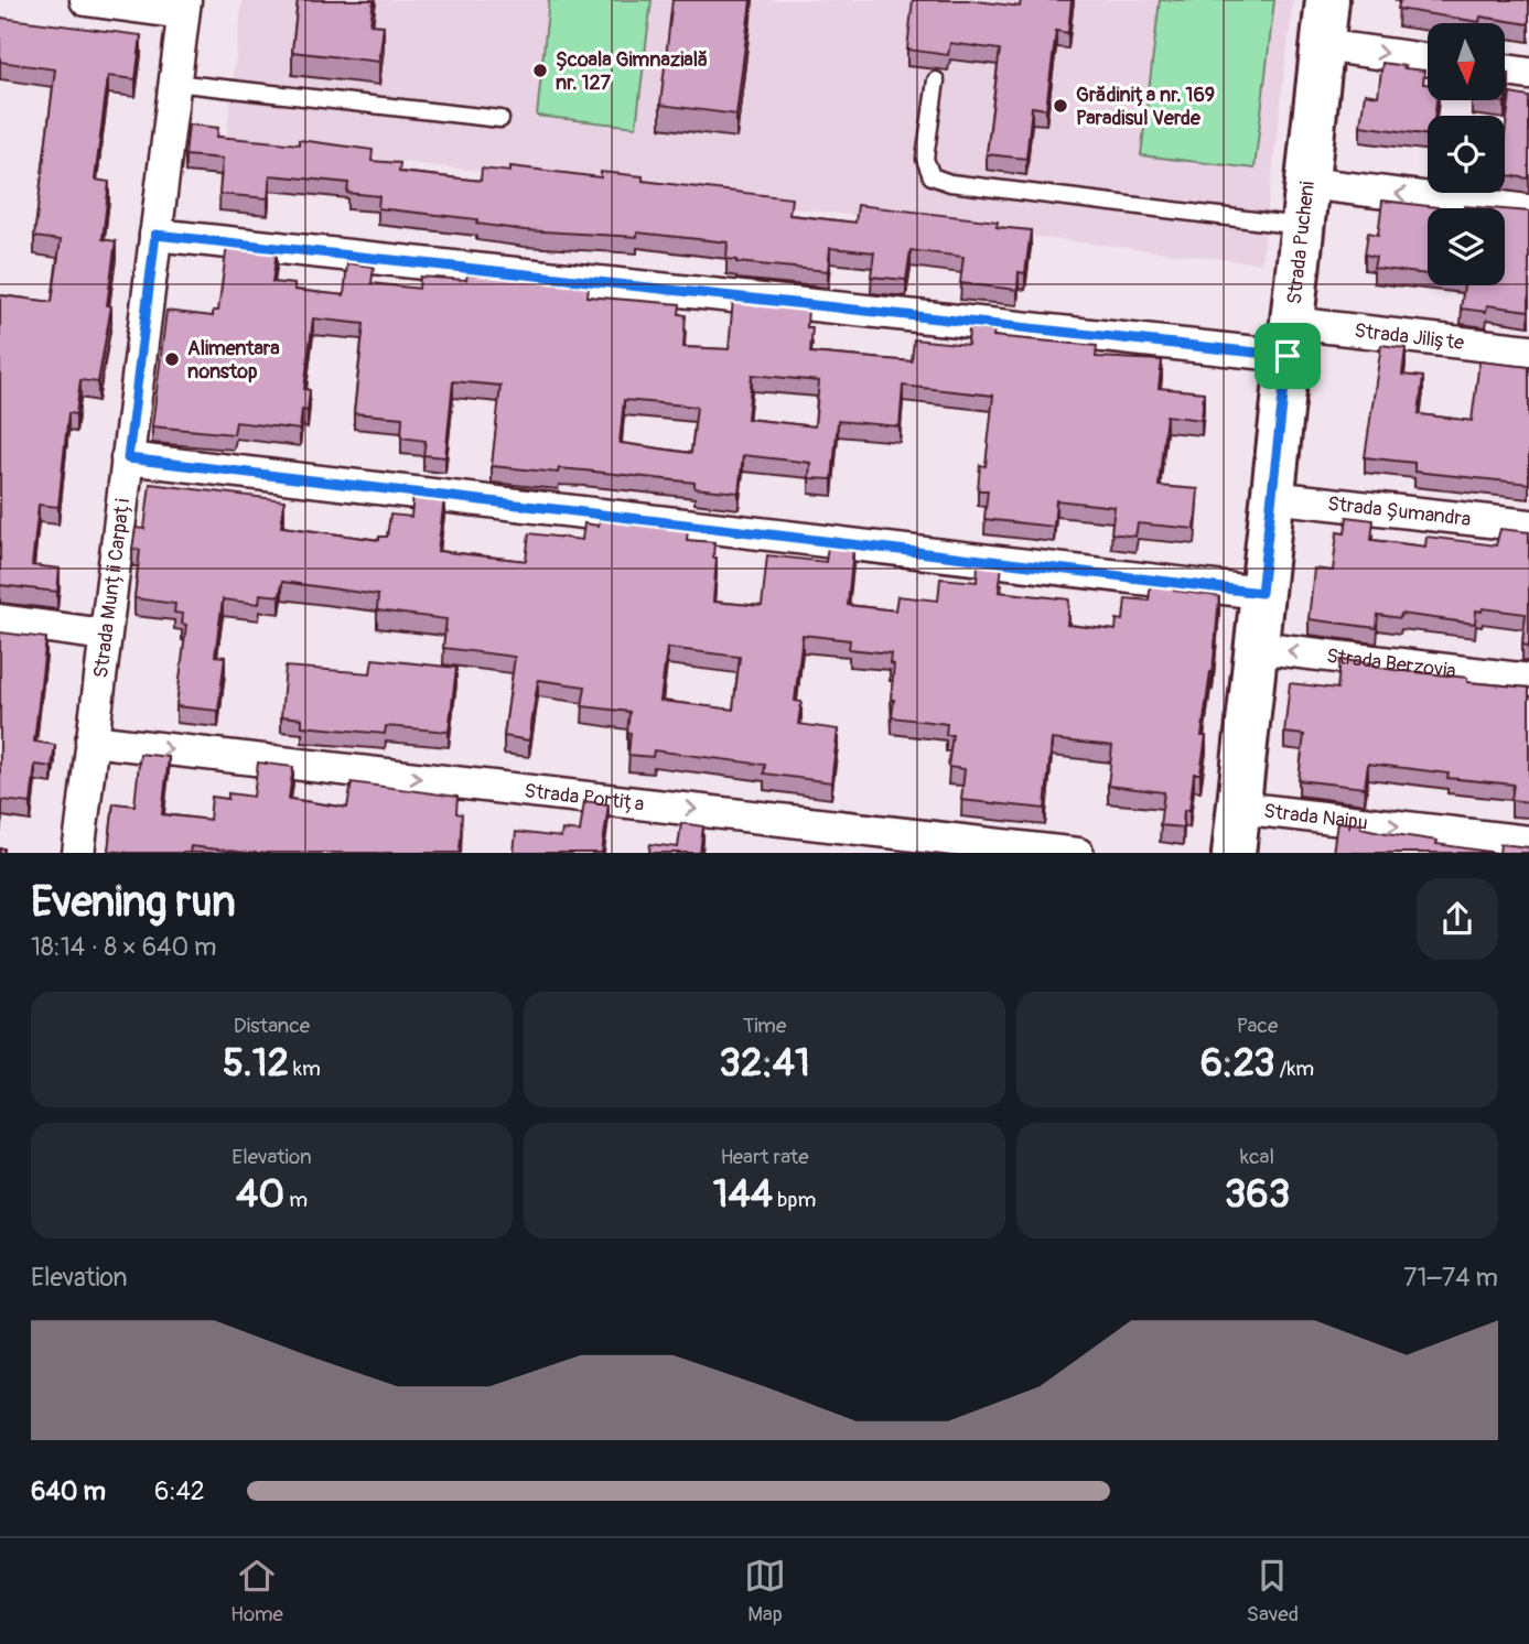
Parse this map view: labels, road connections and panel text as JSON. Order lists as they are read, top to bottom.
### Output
{
  "streets": {
    "street": [
      "Strada Pucheni",
      "Strada Jiliște",
      "Strada Șumandra",
      "Strada Munții Carpați",
      "Strada Berzovia",
      "Strada Portița",
      "Strada Naipu"
    ]
  },
  "crossings": [
    ["Strada Pucheni", "Strada Jiliște"],
    ["Strada Pucheni", "Strada Șumandra"],
    ["Strada Pucheni", "Strada Berzovia"],
    ["Strada Pucheni", "Strada Naipu"],
    ["Strada Jiliște", "Strada Munții Carpați"],
    ["Strada Munții Carpați", "Strada Portița"]
  ],
  "one_way": ["Strada Berzovia", "Strada Portița", "Strada Naipu"],
  "places": ["Școala Gimnazială nr. 127", "Grădinița nr. 169 Paradisul Verde", "Alimentara nonstop"],
  "north": "bottom",
  "page": {
    "heading": ["Evening run", "18:14 · 8 × 640 m"],
    "stats": [
      ["Distance", "5.12 km"],
      ["Time", "32:41"],
      ["Pace", "6:23 /km"],
      ["Elevation", "40 m"],
      ["Heart rate", "144 bpm"],
      ["kcal", "363"]
    ],
    "chart": ["Elevation", "71–74 m"],
    "list": [
      {
        "name": "640 m",
        "note": "6:42"
      }
    ],
    "tabs": ["Home", "Map", "Saved"]
  }
}
